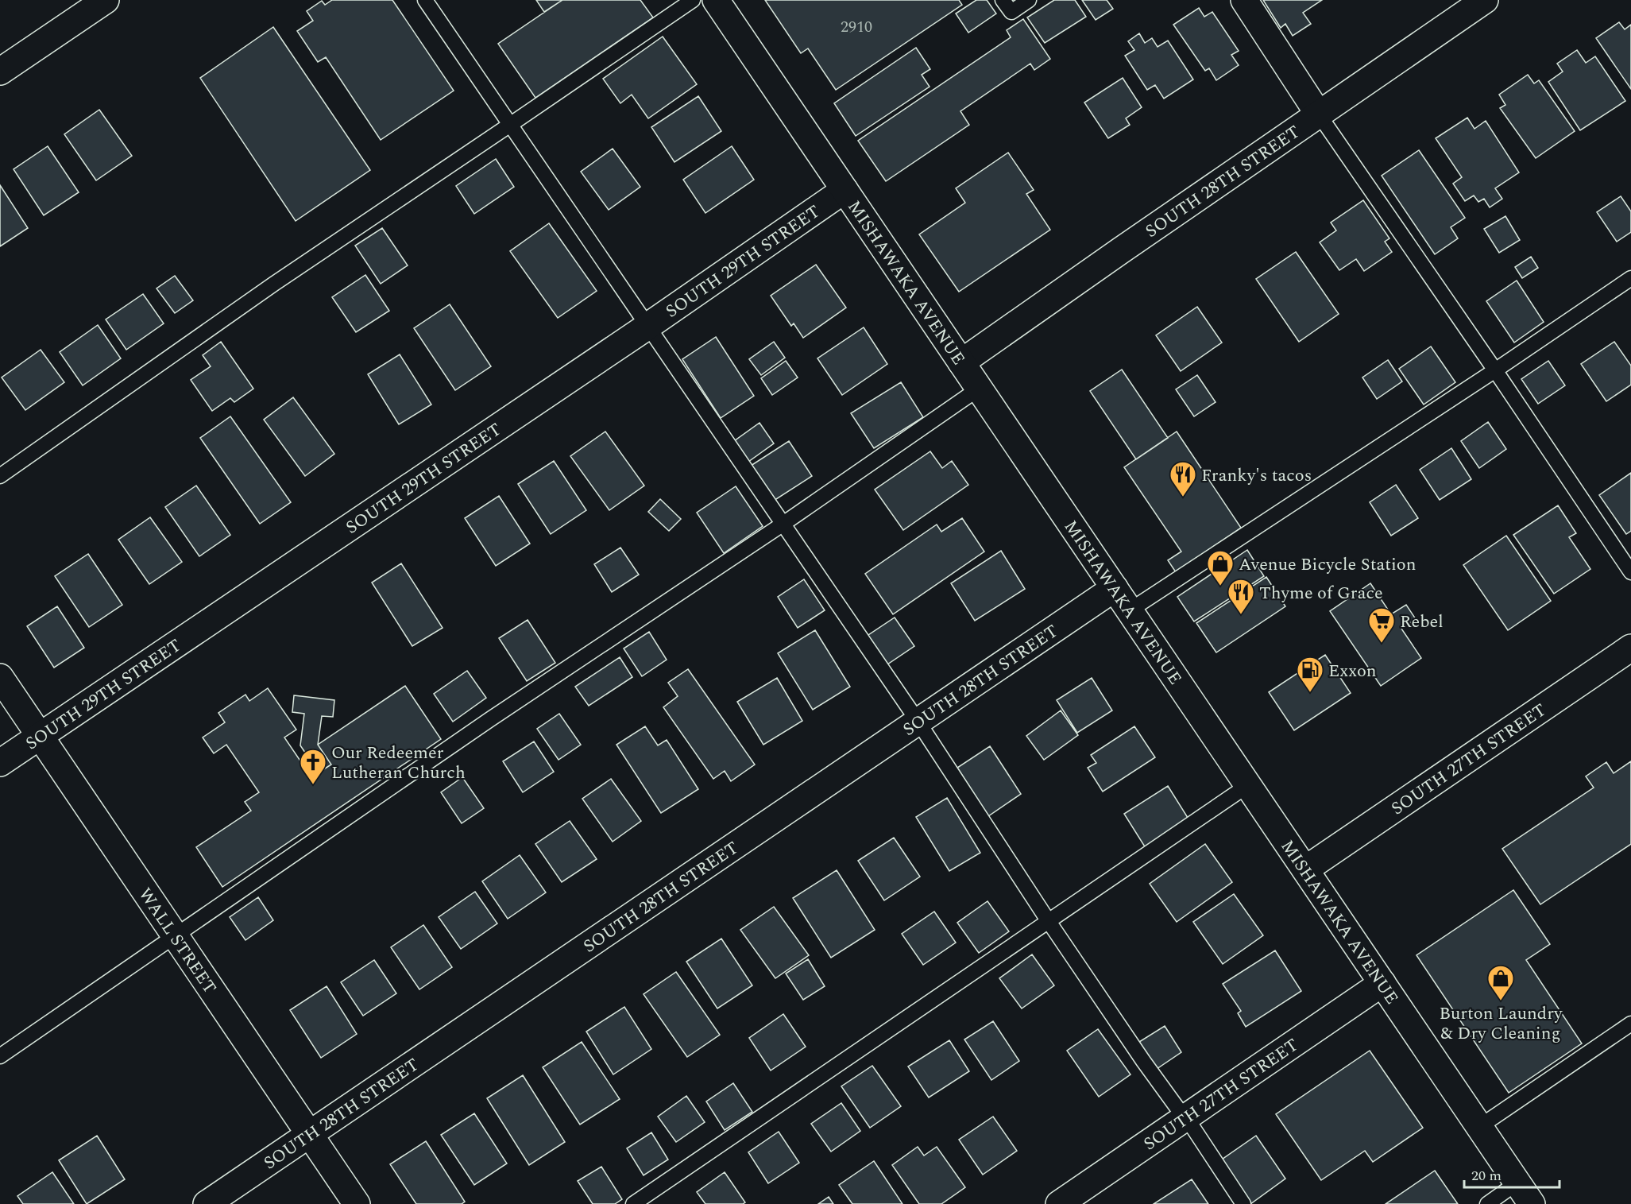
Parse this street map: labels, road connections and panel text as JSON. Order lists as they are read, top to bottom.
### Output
{
  "streets": {
    "street": [
      "SOUTH 28TH STREET",
      "SOUTH 29TH STREET",
      "MISHAWAKA AVENUE",
      "SOUTH 27TH STREET",
      "WALL STREET"
    ]
  },
  "crossings": [
    ["SOUTH 28TH STREET", "MISHAWAKA AVENUE"],
    ["SOUTH 28TH STREET", "WALL STREET"],
    ["SOUTH 29TH STREET", "MISHAWAKA AVENUE"],
    ["SOUTH 29TH STREET", "WALL STREET"],
    ["MISHAWAKA AVENUE", "SOUTH 27TH STREET"]
  ],
  "places": {
    "restaurant": ["Franky's tacos", "Thyme of Grace"],
    "shop": ["Avenue Bicycle Station", "Burton Laundry & Dry Cleaning"],
    "supermarket": ["Rebel"],
    "fuel station": ["Exxon"],
    "church": ["Our Redeemer Lutheran Church"]
  },
  "house_numbers": ["2910"],
  "scale_bar": "20 m"
}
